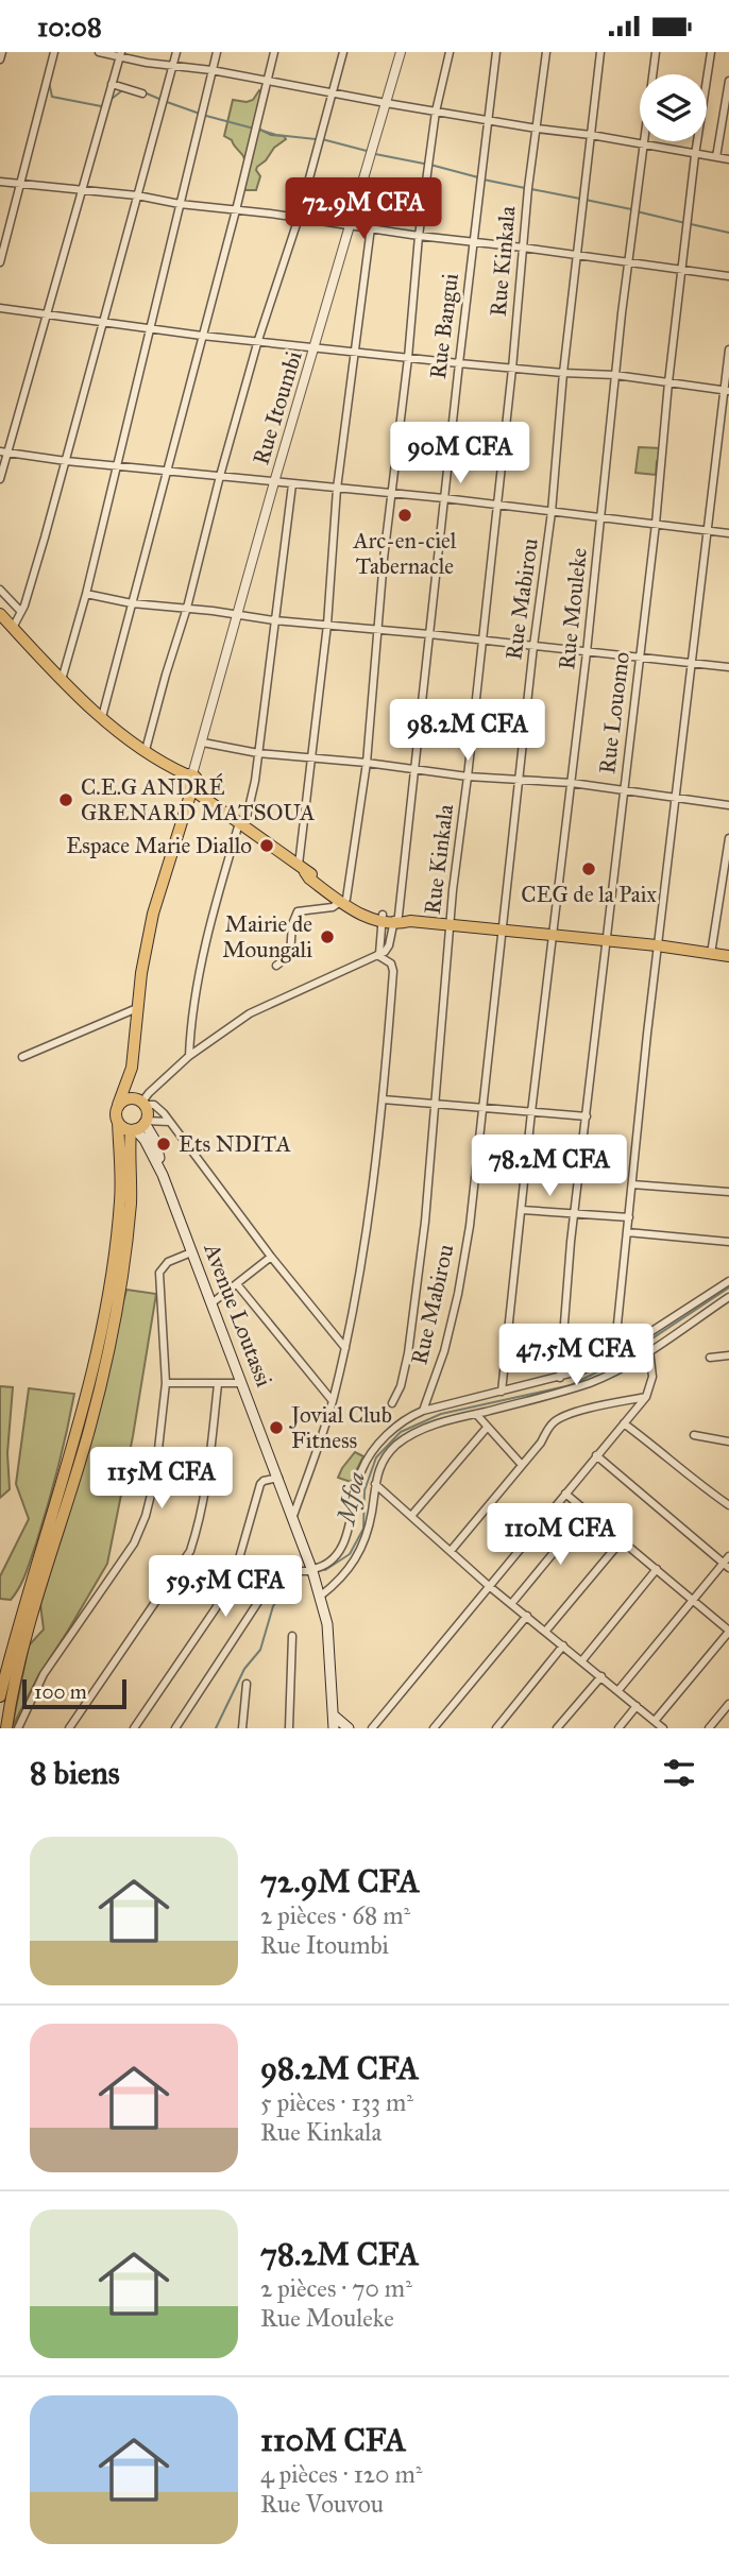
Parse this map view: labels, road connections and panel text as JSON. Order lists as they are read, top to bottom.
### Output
{
  "streets": {
    "main road": ["Avenue Loutassi"],
    "street": [
      "Rue Kinkala",
      "Rue Bangui",
      "Rue Itoumbi",
      "Rue Mabirou",
      "Rue Mouleke",
      "Rue Louomo"
    ]
  },
  "water": ["Mfoa"],
  "places": [
    "Arc-en-ciel Tabernacle",
    "C.E.G ANDRÉ GRENARD MATSOUA",
    "Espace Marie Diallo",
    "CEG de la Paix",
    "Mairie de Moungali",
    "Ets NDITA",
    "Jovial Club Fitness"
  ],
  "scale_bar": "100 m",
  "page": {
    "status": "10:08",
    "price": [
      "72.9M CFA",
      "90M CFA",
      "98.2M CFA",
      "78.2M CFA",
      "47.5M CFA",
      "115M CFA",
      "110M CFA",
      "59.5M CFA"
    ],
    "scale": "100 m",
    "heading": "8 biens",
    "list": [
      {
        "name": "72.9M CFA",
        "note": "2 pièces · 68 m² · Rue Itoumbi"
      },
      {
        "name": "98.2M CFA",
        "note": "5 pièces · 133 m² · Rue Kinkala"
      },
      {
        "name": "78.2M CFA",
        "note": "2 pièces · 70 m² · Rue Mouleke"
      },
      {
        "name": "110M CFA",
        "note": "4 pièces · 120 m² · Rue Vouvou"
      }
    ]
  }
}
